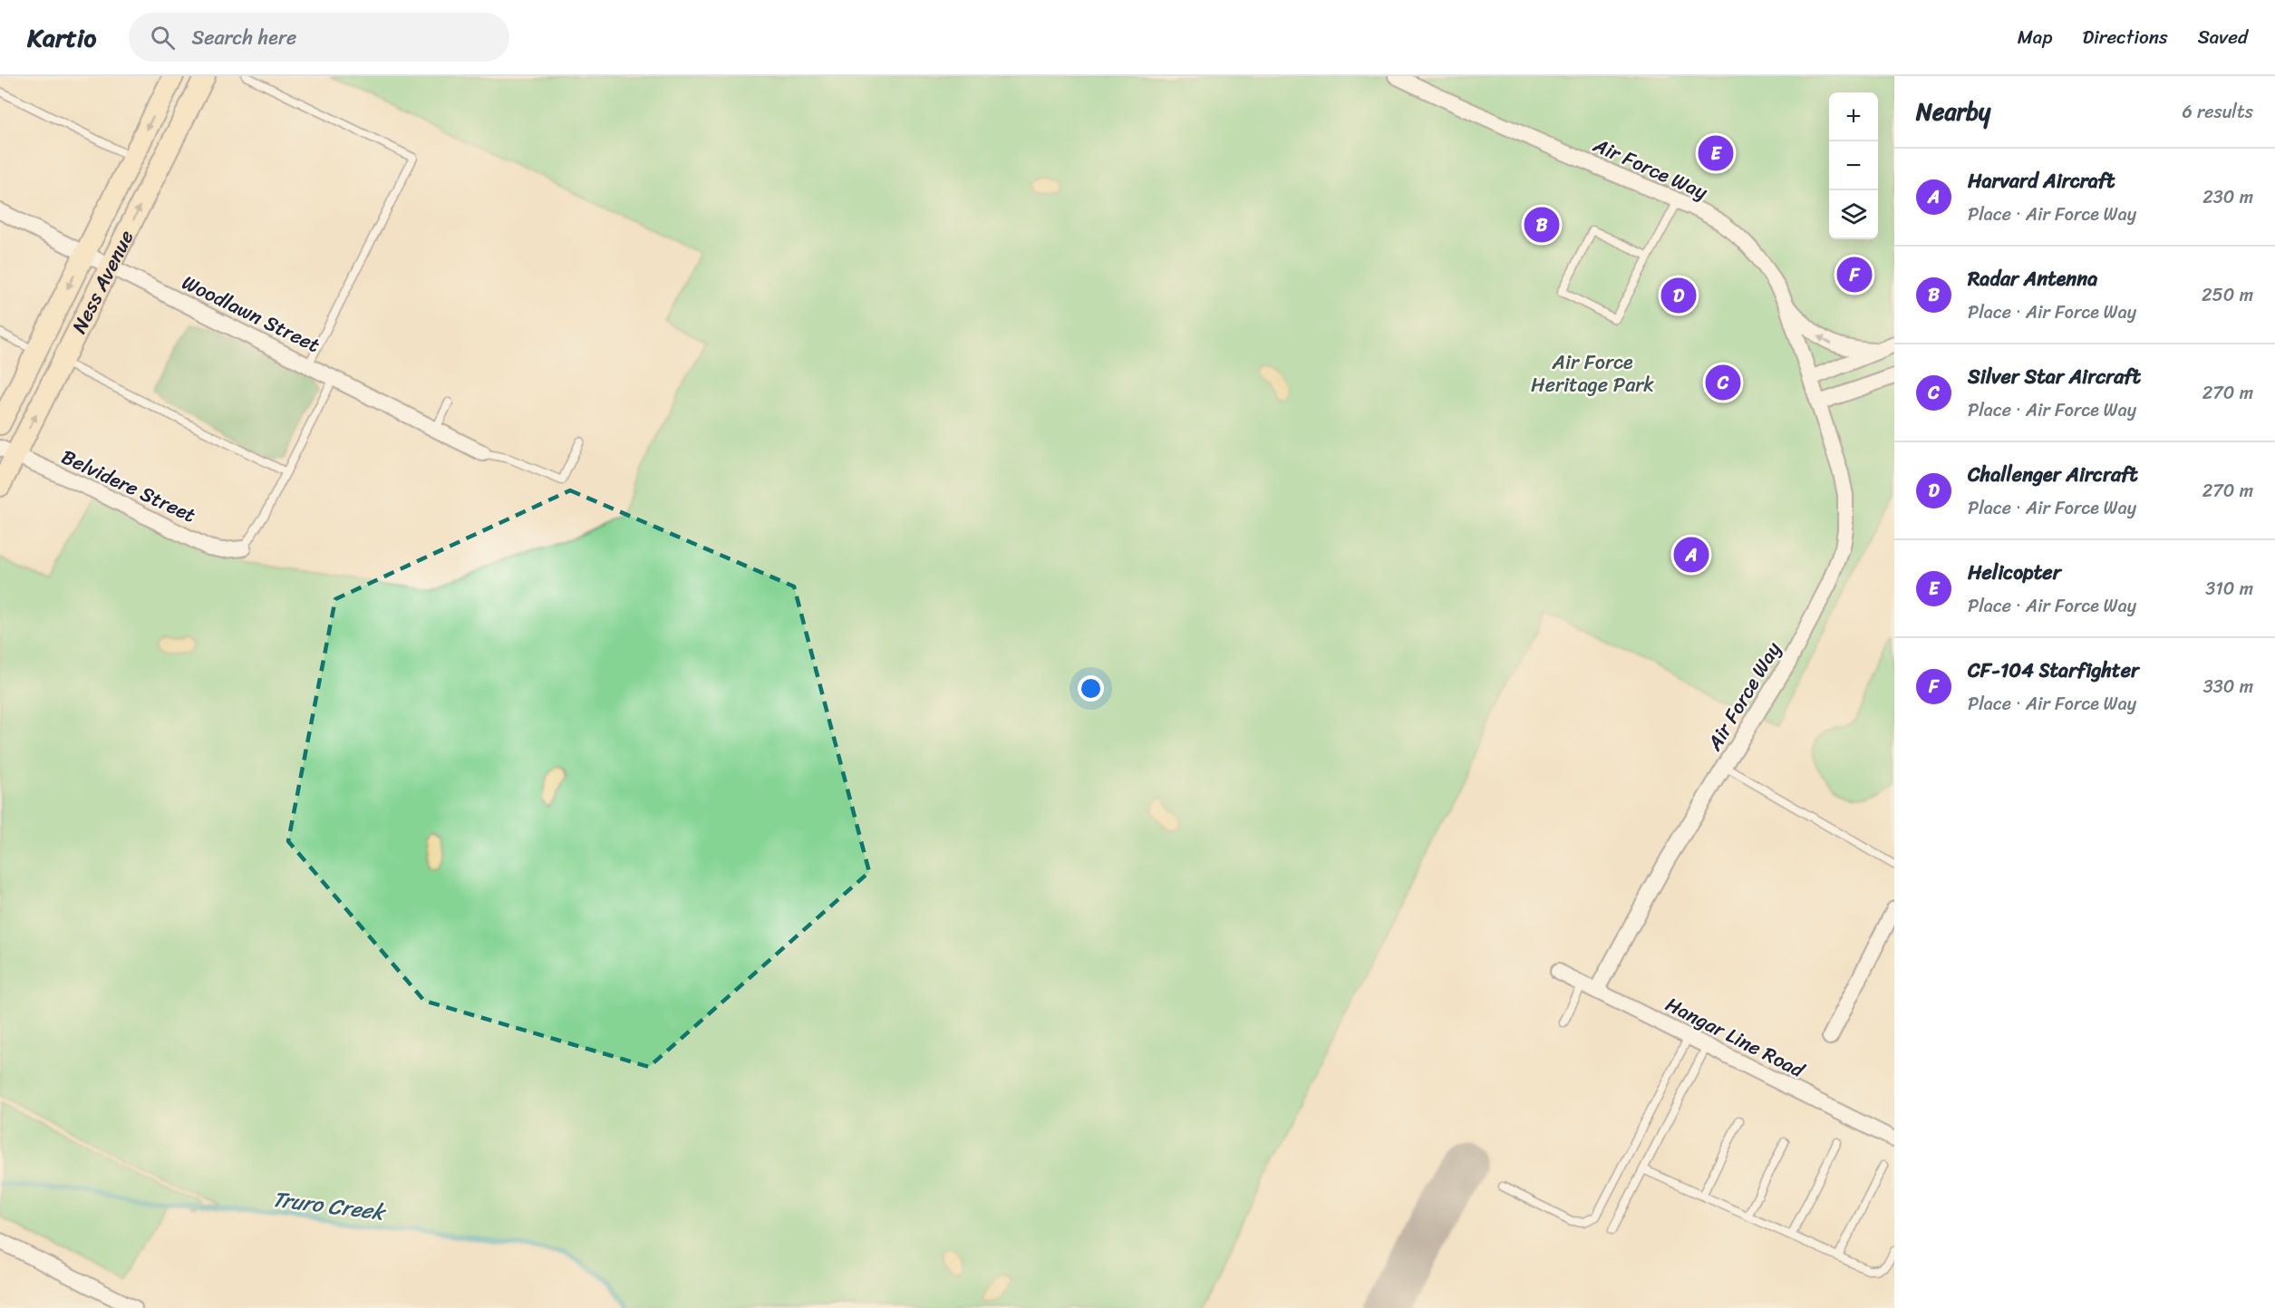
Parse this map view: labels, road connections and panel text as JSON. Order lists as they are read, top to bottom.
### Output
{
  "streets": {
    "main road": ["Ness Avenue"],
    "street": [
      "Air Force Way",
      "Woodlawn Street",
      "Belvidere Street",
      "Hangar Line Road"
    ]
  },
  "crossings": [
    ["Air Force Way", "Hangar Line Road"],
    ["Ness Avenue", "Woodlawn Street"],
    ["Ness Avenue", "Belvidere Street"]
  ],
  "water": ["Truro Creek"],
  "parks": ["Air Force Heritage Park"],
  "page": {
    "header": "Kartio",
    "search": "Search here",
    "nav": ["Map", "Directions", "Saved"],
    "heading": ["Nearby", "6 results"],
    "map_buttons": ["+", "−"],
    "pins": [
      "E",
      "B",
      "F",
      "D",
      "C",
      "A"
    ],
    "list": [
      {
        "mark": "A",
        "name": "Harvard Aircraft",
        "note": "Place · Air Force Way",
        "value": "230 m"
      },
      {
        "mark": "B",
        "name": "Radar Antenna",
        "note": "Place · Air Force Way",
        "value": "250 m"
      },
      {
        "mark": "C",
        "name": "Silver Star Aircraft",
        "note": "Place · Air Force Way",
        "value": "270 m"
      },
      {
        "mark": "D",
        "name": "Challenger Aircraft",
        "note": "Place · Air Force Way",
        "value": "270 m"
      },
      {
        "mark": "E",
        "name": "Helicopter",
        "note": "Place · Air Force Way",
        "value": "310 m"
      },
      {
        "mark": "F",
        "name": "CF-104 Starfighter",
        "note": "Place · Air Force Way",
        "value": "330 m"
      }
    ]
  }
}
